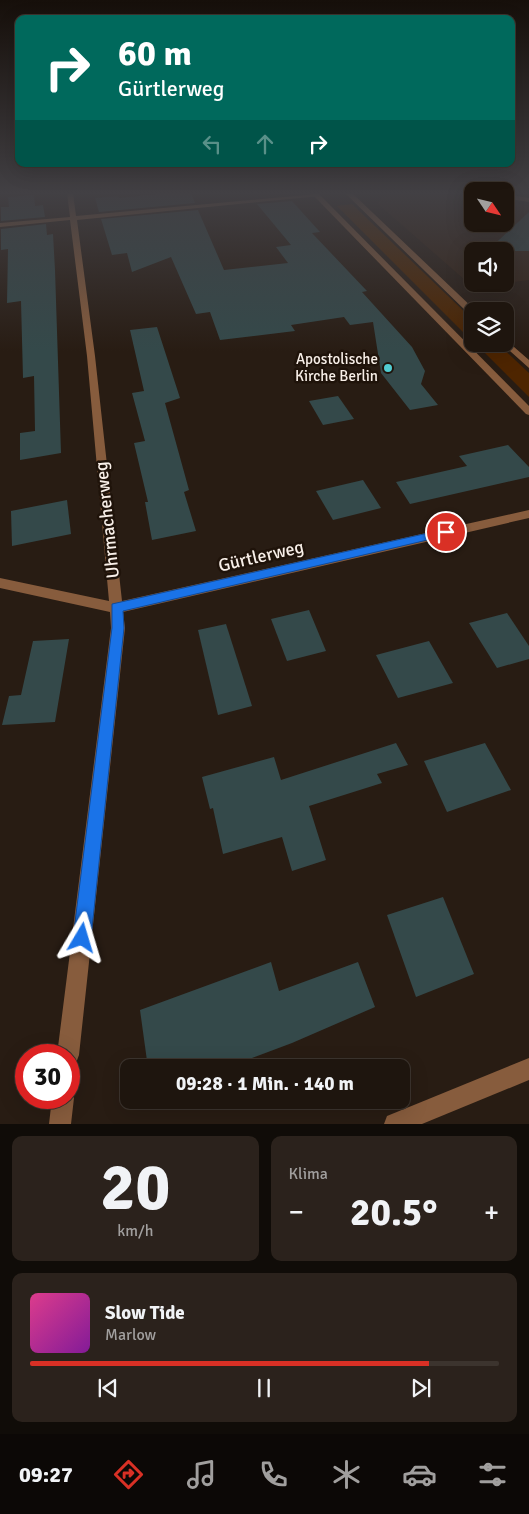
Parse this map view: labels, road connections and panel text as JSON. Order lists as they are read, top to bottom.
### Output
{
  "streets": {
    "street": ["Uhrmacherweg", "Gürtlerweg"]
  },
  "crossings": [
    ["Uhrmacherweg", "Gürtlerweg"]
  ],
  "places": ["Apostolische Kirche Berlin"],
  "north": "bottom right",
  "page": {
    "turn": ["60 m", "Gürtlerweg"],
    "limit": "30",
    "trip": "09:28 · 1 Min. · 140 m",
    "tile": [
      ["20", "km/h"],
      "Klima"
    ],
    "heat": ["−", "20.5°", "+"],
    "song": ["Slow Tide", "Marlow"],
    "tabs": "09:27"
  }
}
